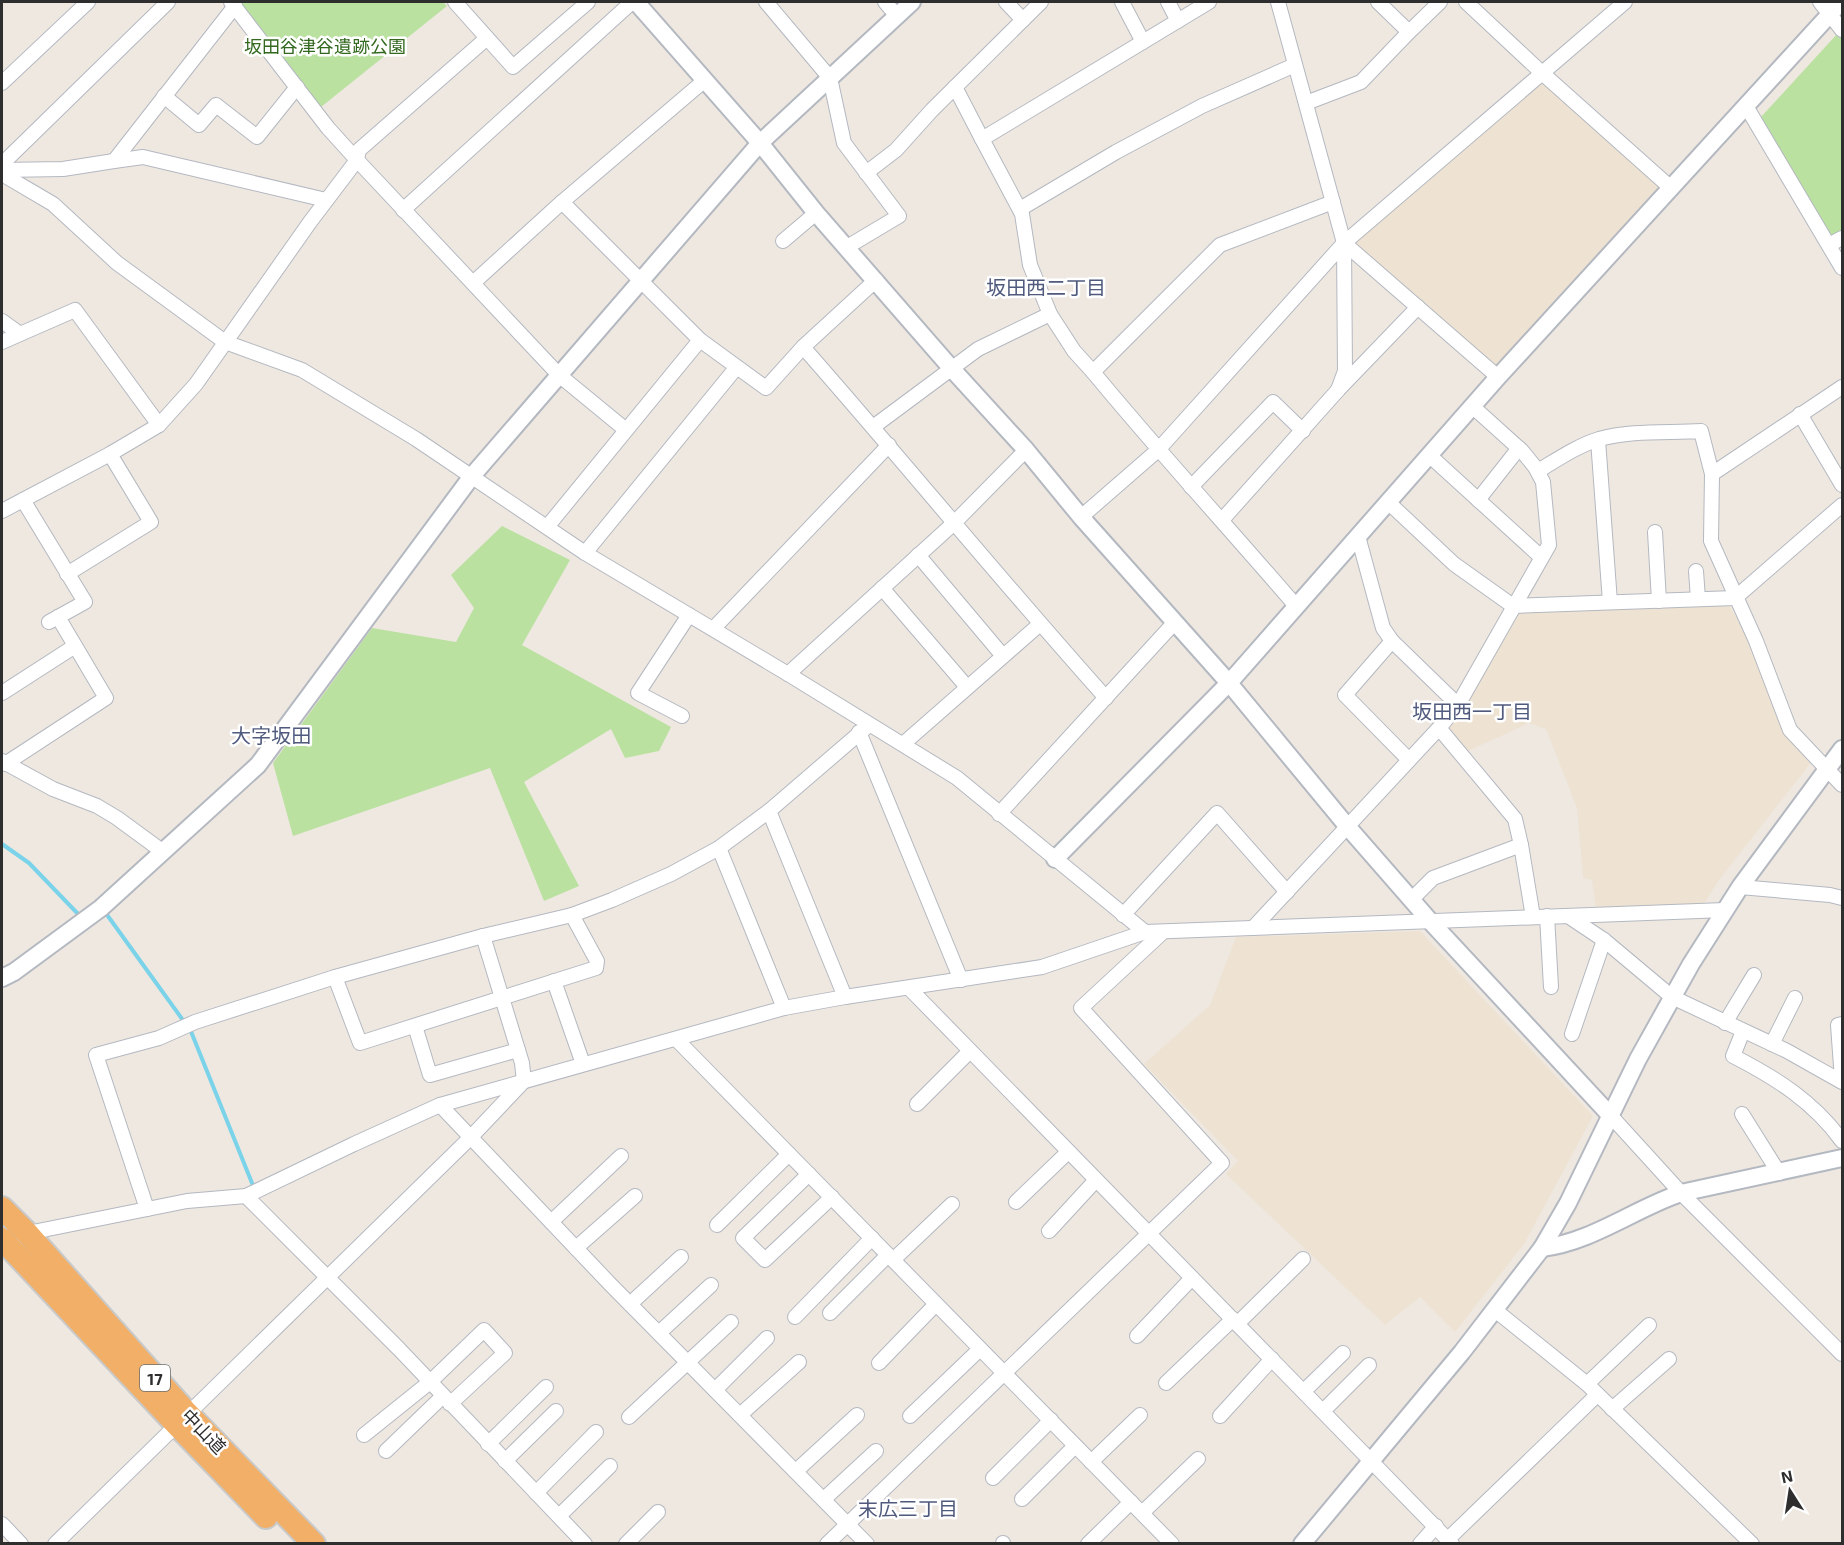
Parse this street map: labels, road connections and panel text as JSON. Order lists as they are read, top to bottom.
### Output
{
  "streets": {
    "highway": ["17", "中山道"]
  },
  "districts": [
    "坂田西二丁目",
    "坂田西一丁目",
    "大字坂田",
    "末広三丁目"
  ],
  "parks": ["坂田谷津谷遺跡公園"],
  "north": "top"
}
